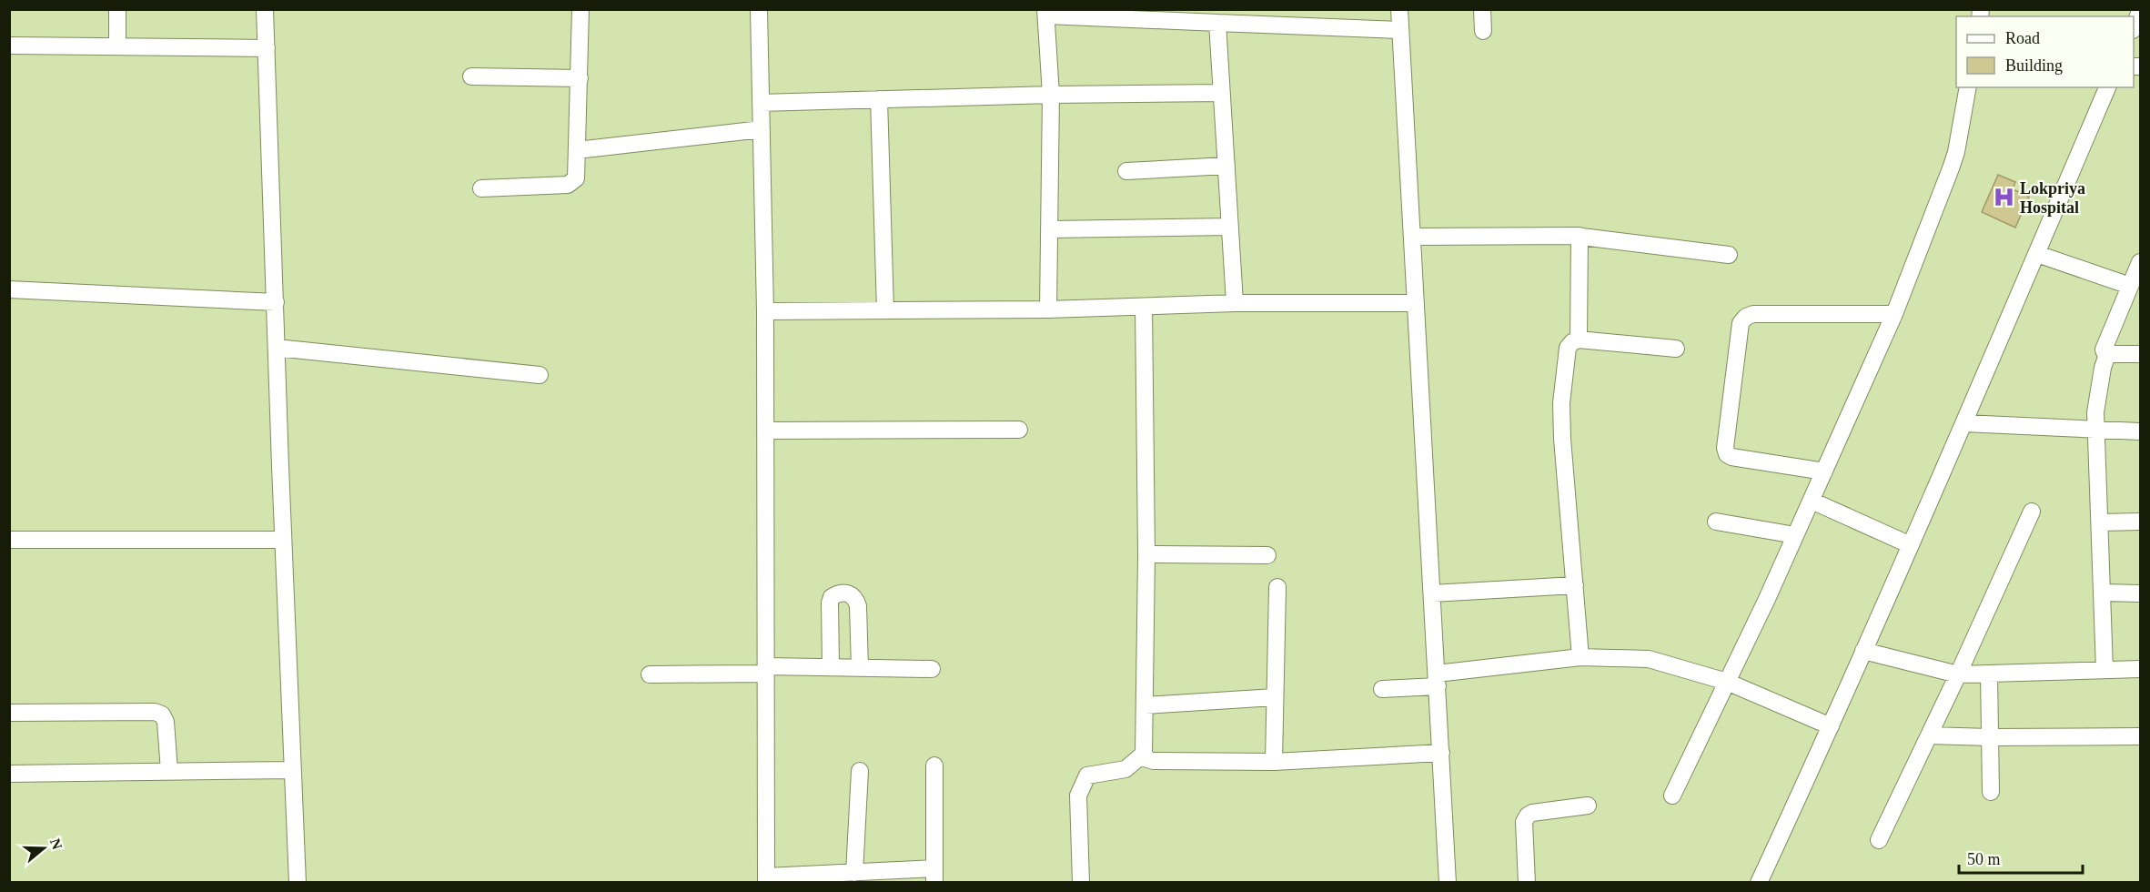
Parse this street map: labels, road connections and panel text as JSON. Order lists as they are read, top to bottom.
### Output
{
  "places": {
    "hospital": ["Lokpriya Hospital"]
  },
  "legend": ["Road", "Building"],
  "scale_bar": "50 m",
  "north": "right"
}
